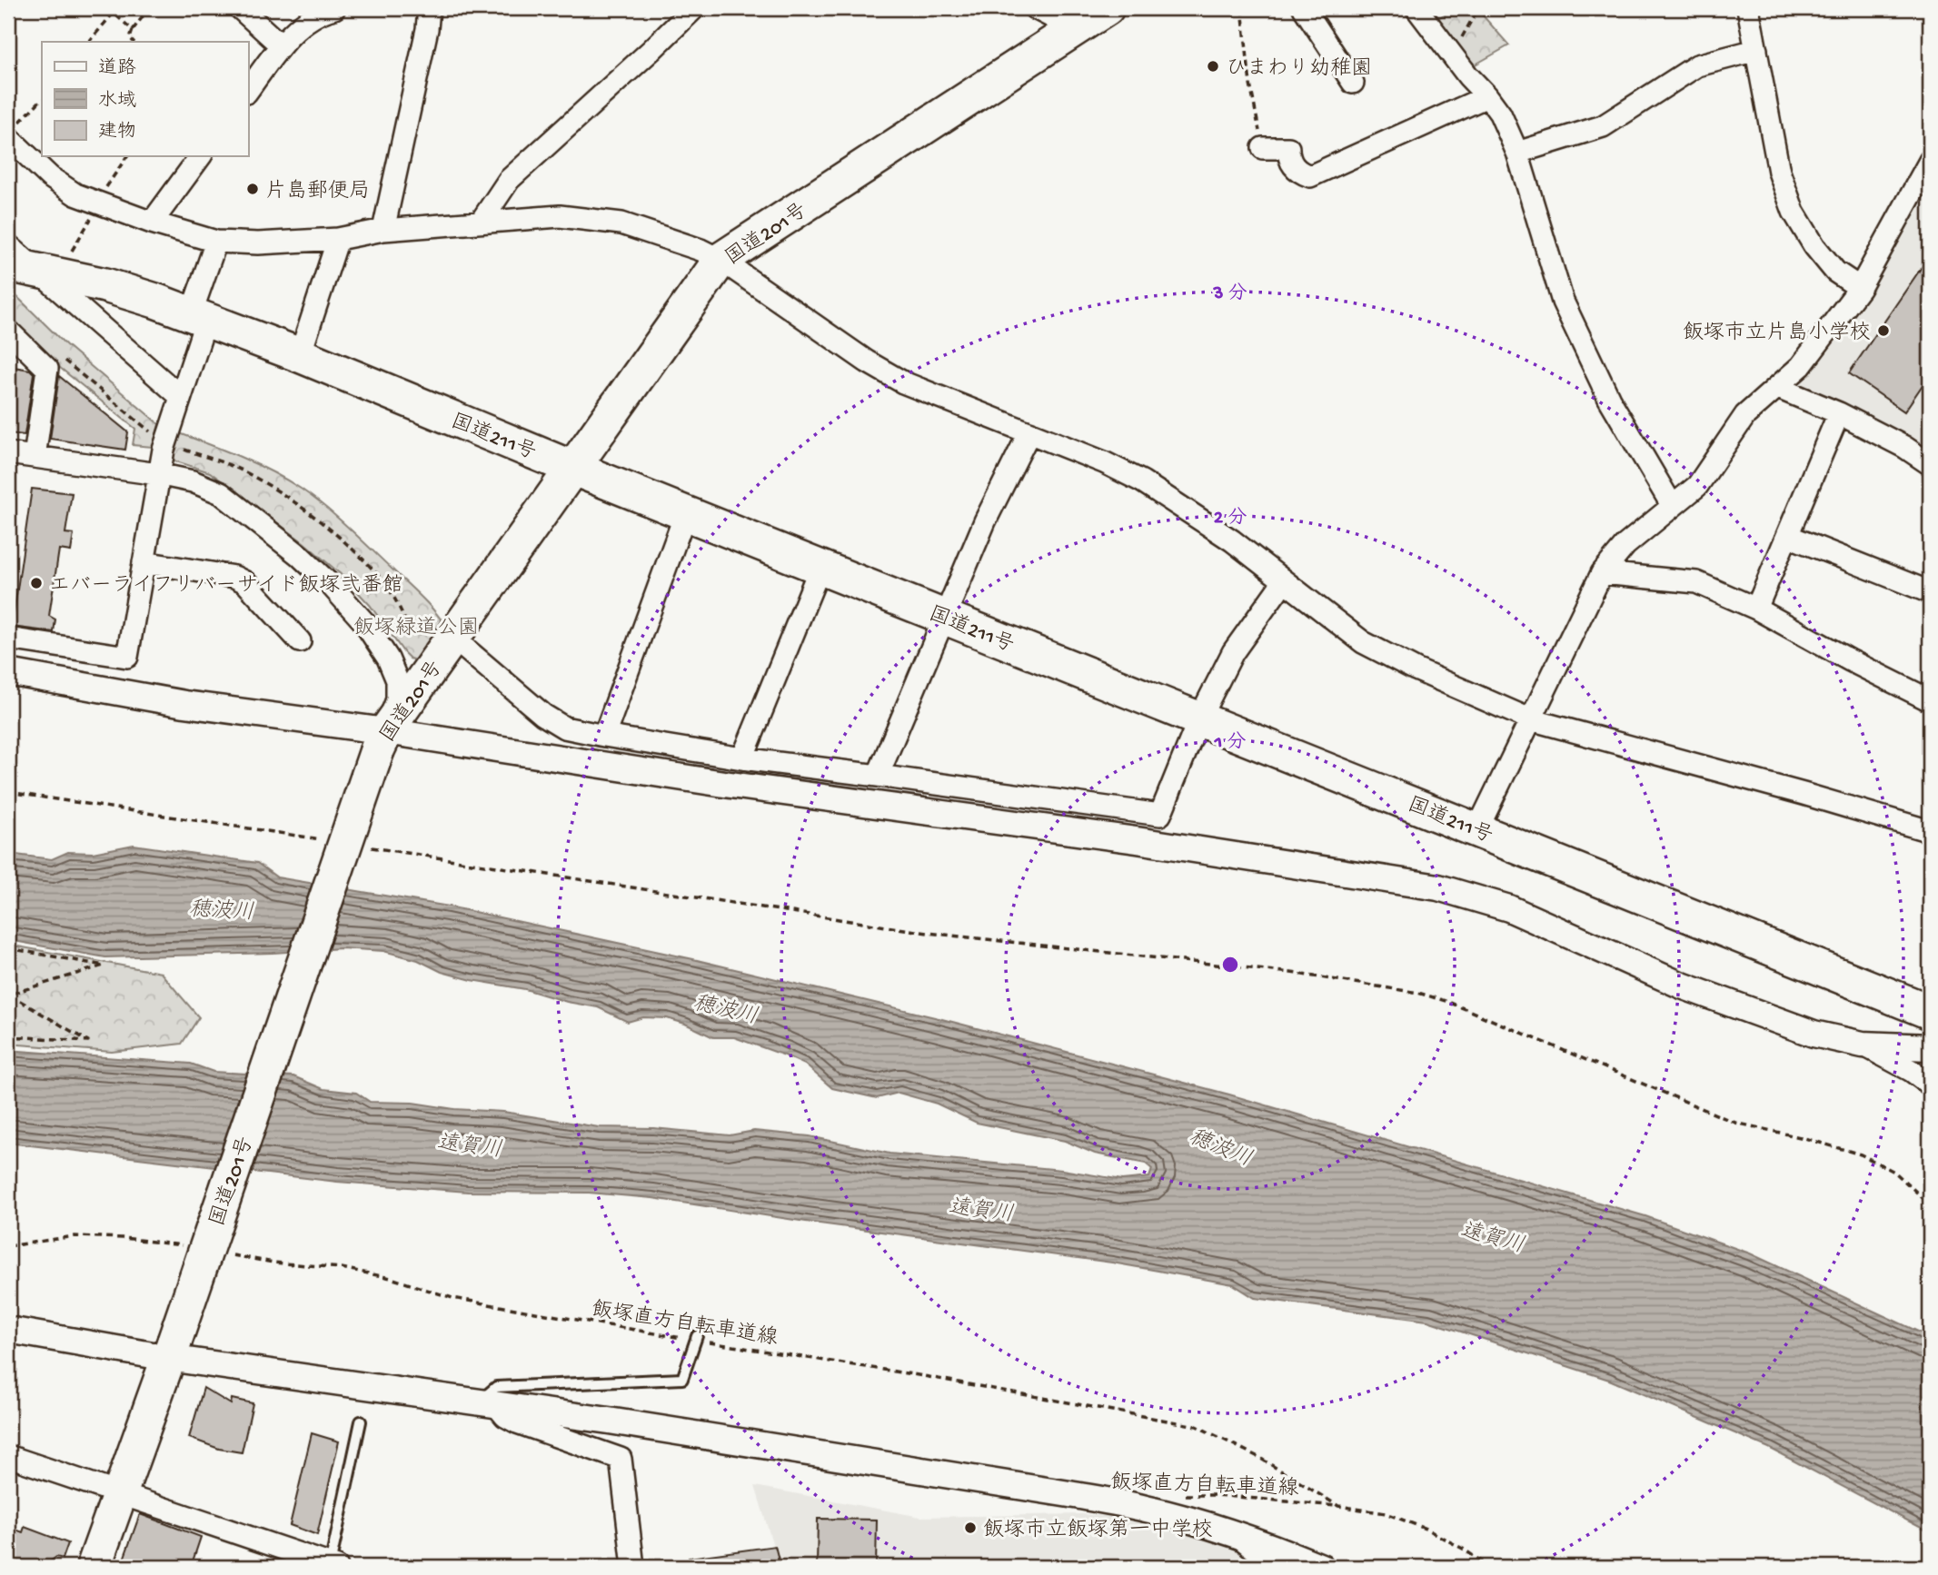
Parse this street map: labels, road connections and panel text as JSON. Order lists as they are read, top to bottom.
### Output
{
  "streets": {
    "highway": ["国道201号", "国道211号"],
    "path": ["飯塚直方自転車道線"]
  },
  "crossings": [
    ["国道201号", "国道211号"]
  ],
  "water": ["穂波川", "遠賀川"],
  "parks": ["飯塚緑道公園"],
  "places": [
    "ひまわり幼稚園",
    "片島郵便局",
    "飯塚市立片島小学校",
    "エバーライフリバーサイド飯塚弐番館",
    "飯塚市立飯塚第一中学校"
  ],
  "legend": ["道路", "水域", "建物"],
  "rings": ["3 分", "2 分", "1 分"]
}
